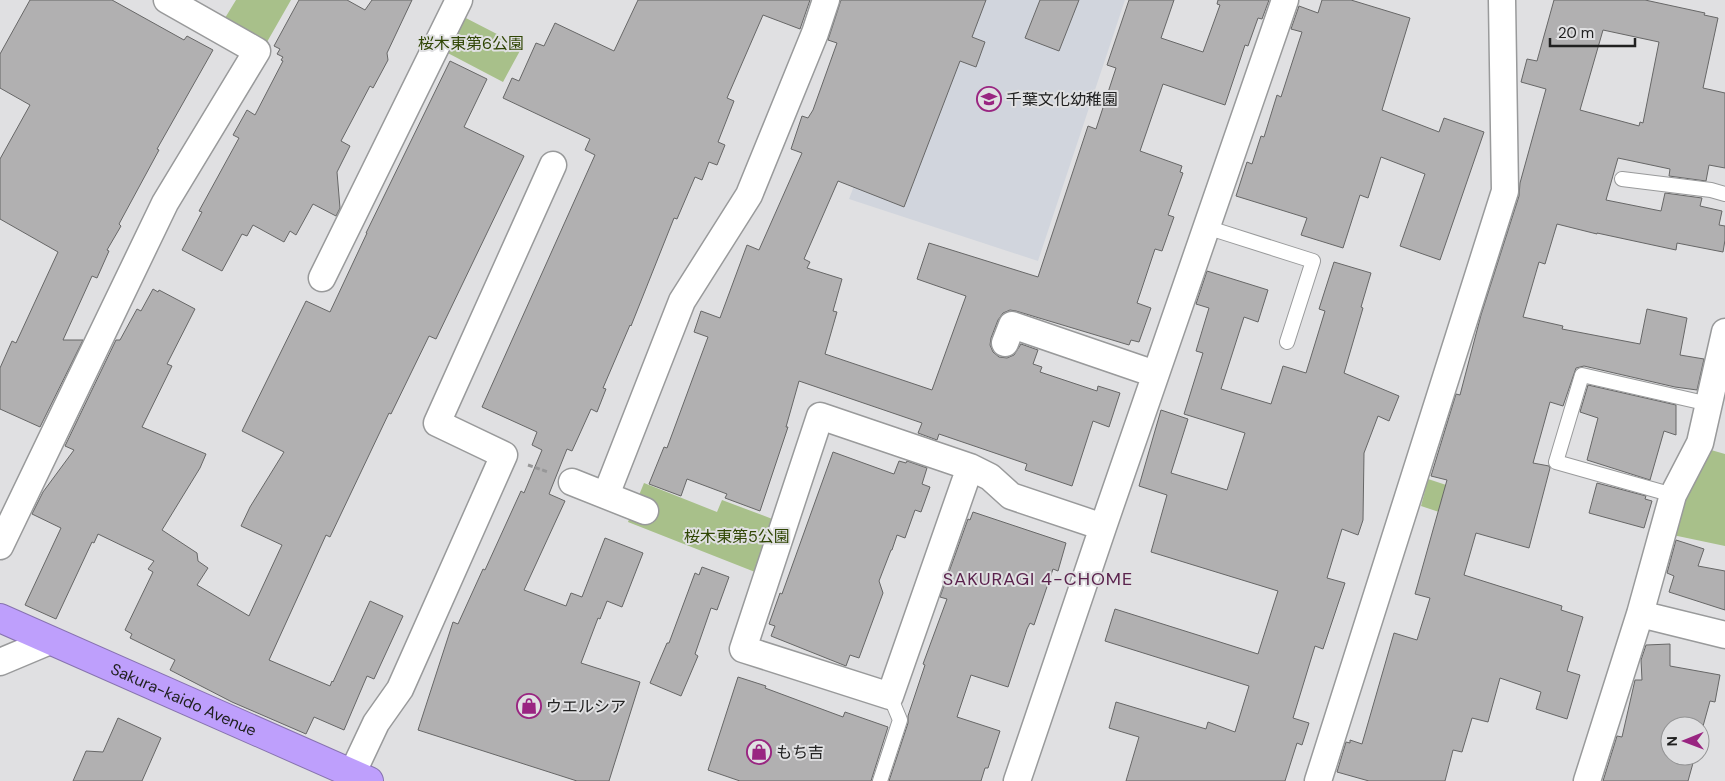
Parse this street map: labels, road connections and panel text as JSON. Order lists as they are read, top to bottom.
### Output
{
  "streets": {
    "highway": ["Sakura-kaido Avenue"]
  },
  "districts": ["SAKURAGI 4-CHOME"],
  "parks": ["桜木東第6公園", "桜木東第5公園"],
  "places": {
    "school or university": ["千葉文化幼稚園"],
    "shop": ["ウエルシア", "もち吉"]
  },
  "scale_bar": "20 m",
  "north": "left"
}
